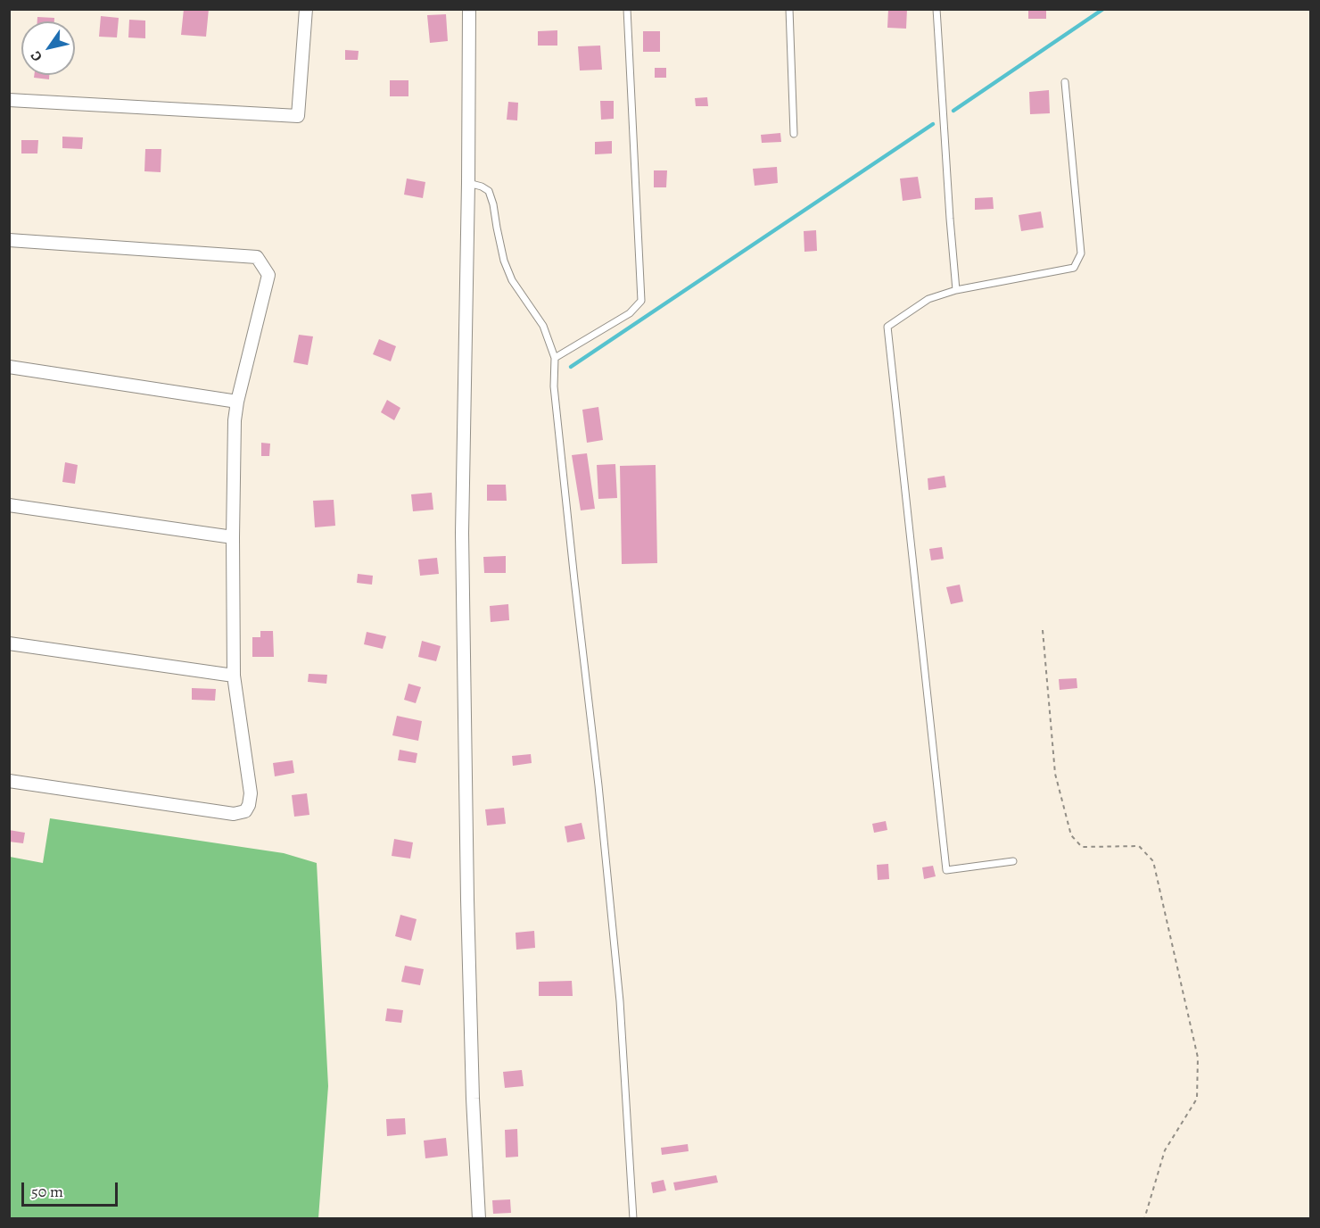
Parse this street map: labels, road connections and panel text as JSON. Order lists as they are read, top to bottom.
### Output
{
  "scale_bar": "50 m",
  "north": "bottom left"
}
